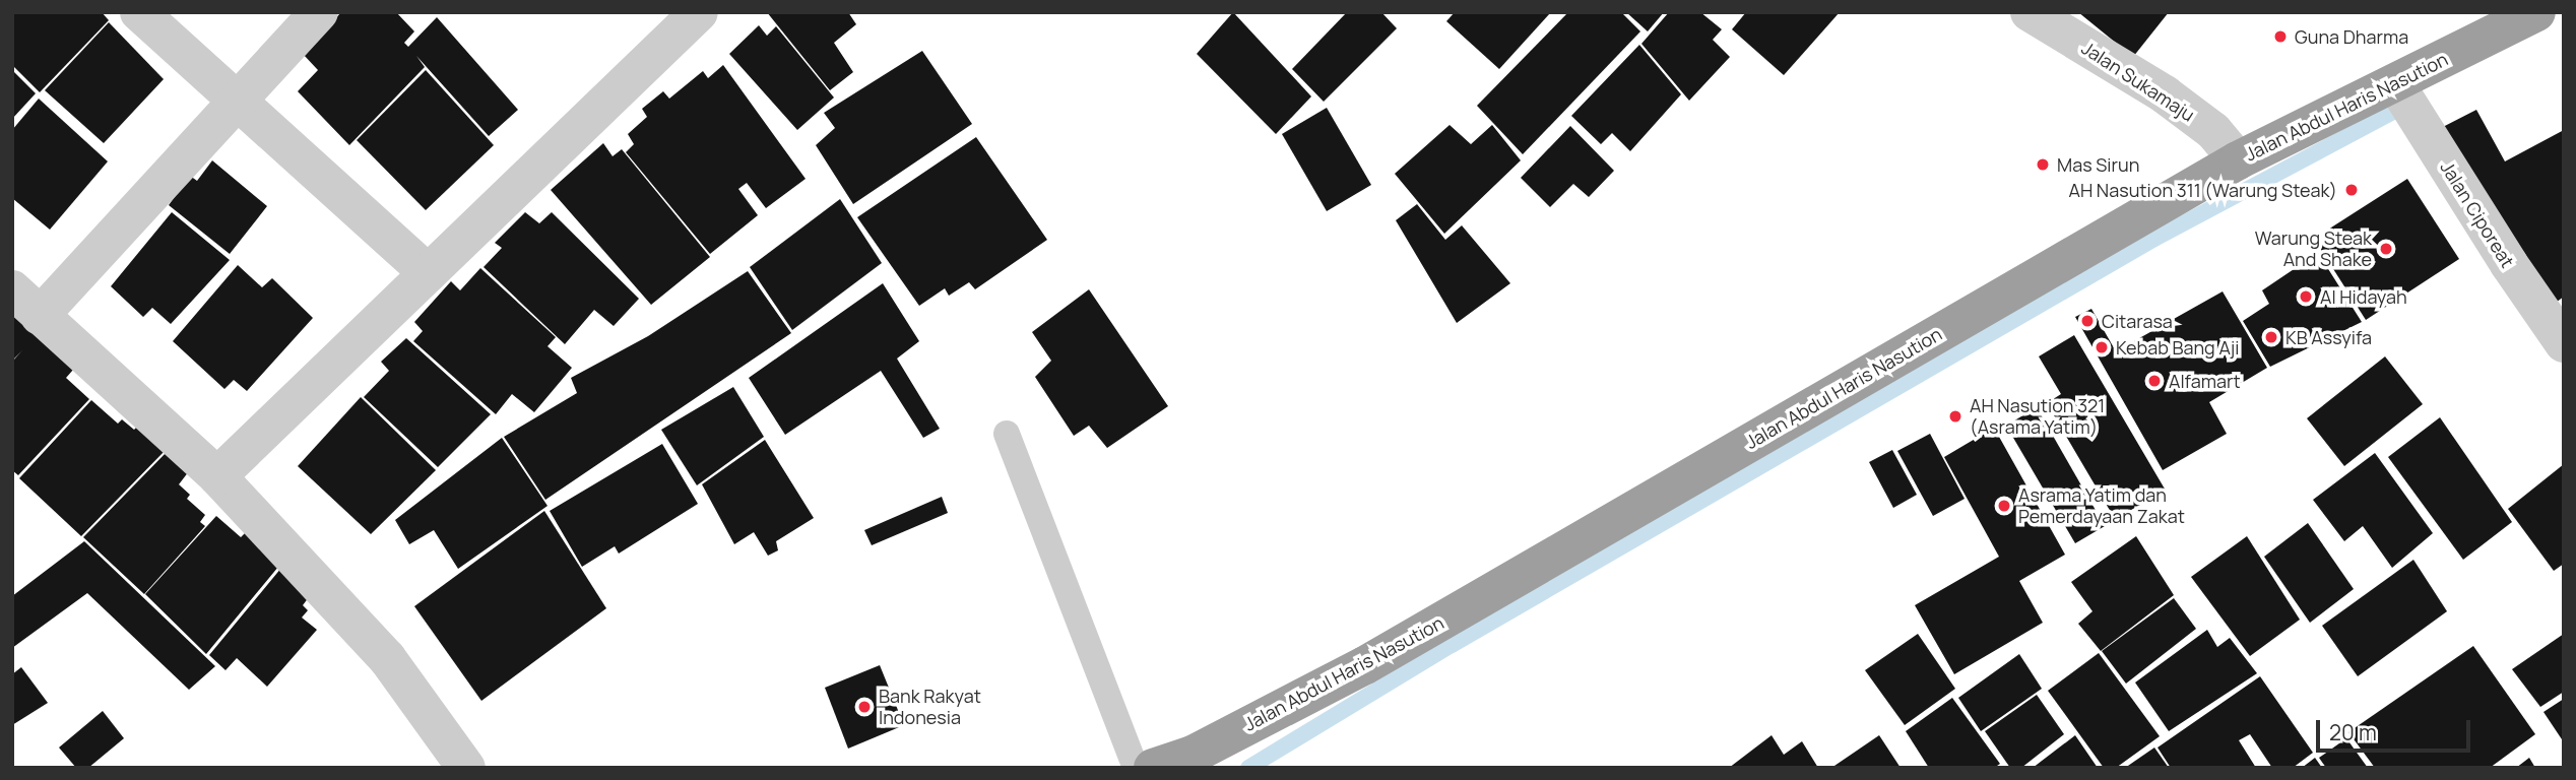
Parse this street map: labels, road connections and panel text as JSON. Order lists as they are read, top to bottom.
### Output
{
  "streets": {
    "highway": ["Jalan Abdul Haris Nasution"],
    "street": ["Jalan Sukamaju", "Jalan Ciporeat"]
  },
  "crossings": [
    ["Jalan Sukamaju", "Jalan Abdul Haris Nasution"],
    ["Jalan Abdul Haris Nasution", "Jalan Ciporeat"]
  ],
  "places": [
    "Guna Dharma",
    "Mas Sirun",
    "AH Nasution 311 (Warung Steak)",
    "Warung Steak And Shake",
    "Al Hidayah",
    "Citarasa",
    "KB Assyifa",
    "Kebab Bang Aji",
    "Alfamart",
    "AH Nasution 321 (Asrama Yatim)",
    "Asrama Yatim dan Pemerdayaan Zakat",
    "Bank Rakyat Indonesia"
  ],
  "scale_bar": "20 m"
}
